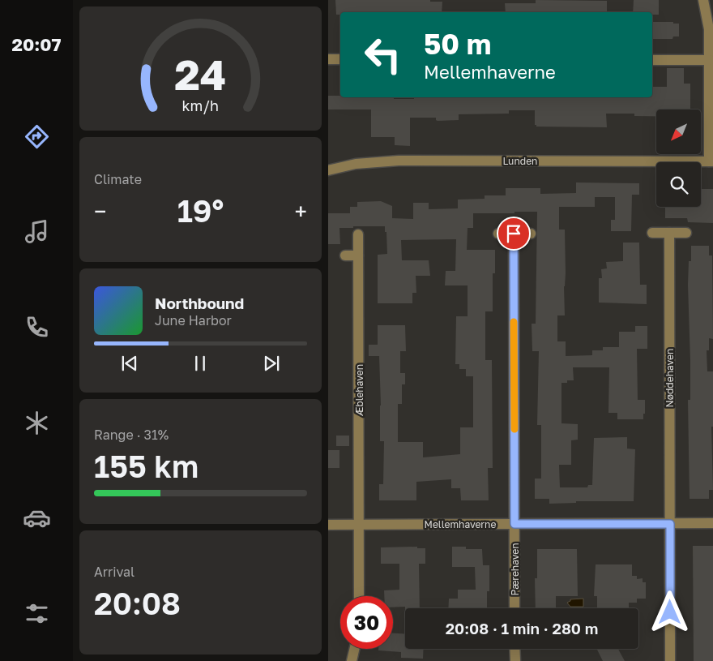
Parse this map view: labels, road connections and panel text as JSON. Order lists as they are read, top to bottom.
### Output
{
  "streets": {
    "street": [
      "Lunden",
      "Nøddehaven",
      "Æblehaven",
      "Mellemhaverne",
      "Pærehaven"
    ]
  },
  "crossings": [
    ["Nøddehaven", "Mellemhaverne"],
    ["Æblehaven", "Mellemhaverne"],
    ["Mellemhaverne", "Pærehaven"]
  ],
  "north": "bottom left",
  "page": {
    "tabs": "20:07",
    "turn": ["50 m", "Mellemhaverne"],
    "tile": [
      "Climate",
      ["Range · 31%", "155 km"],
      ["Arrival", "20:08"]
    ],
    "heat": ["−", "19°", "+"],
    "song": ["Northbound", "June Harbor"],
    "limit": "30",
    "trip": "20:08 · 1 min · 280 m",
    "gauge": ["24", "km/h"]
  }
}
